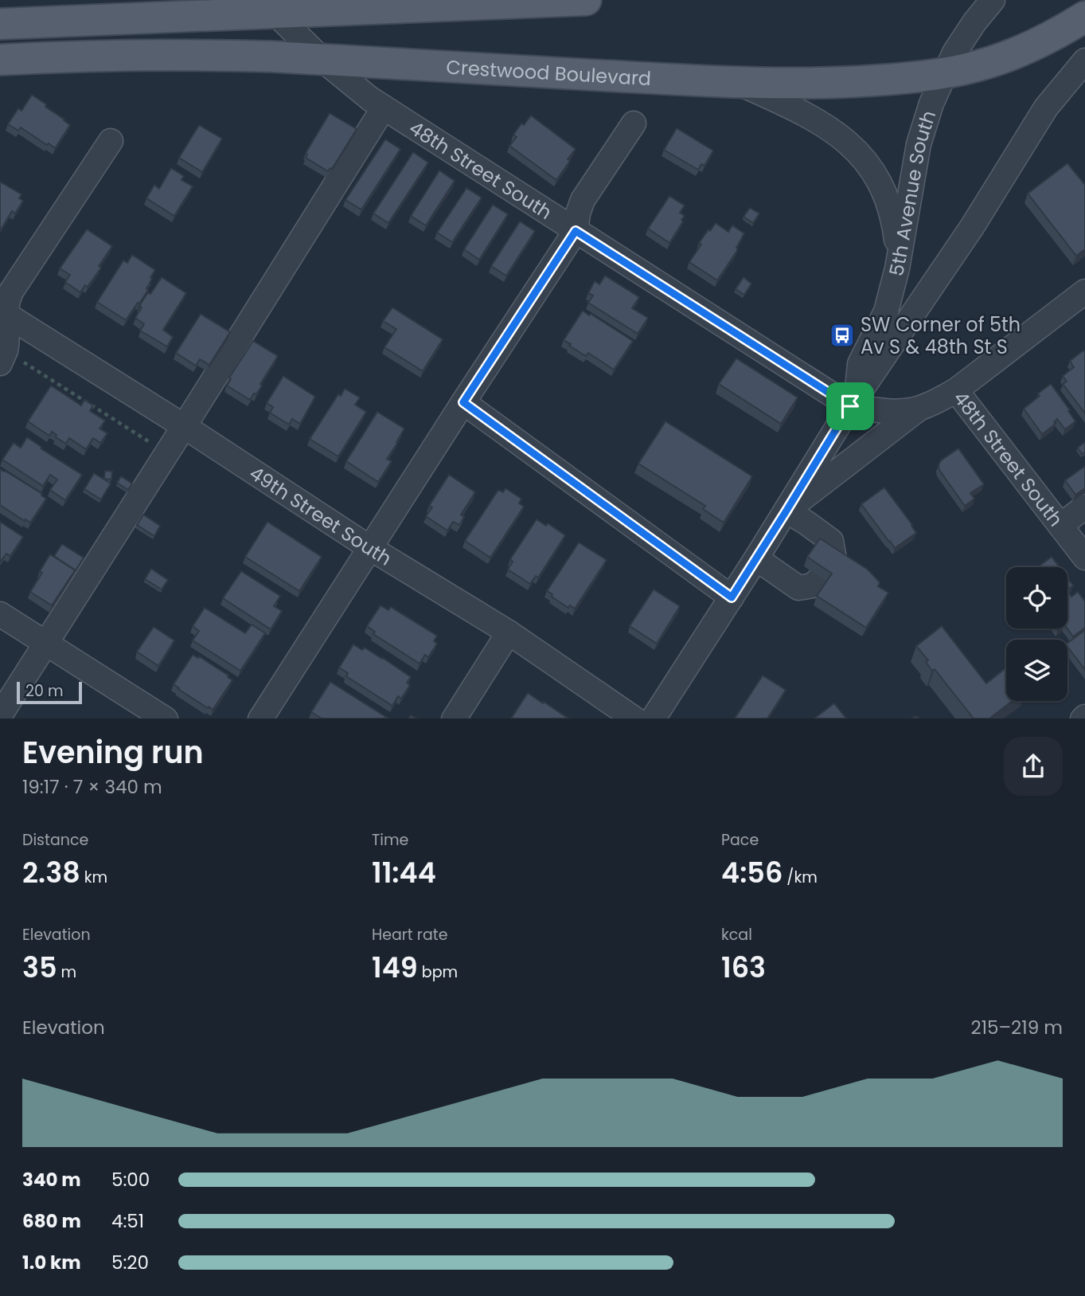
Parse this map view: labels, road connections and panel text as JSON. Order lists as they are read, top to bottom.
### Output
{
  "streets": {
    "main road": ["Crestwood Boulevard"],
    "street": ["48th Street South", "5th Avenue South", "49th Street South"]
  },
  "crossings": [
    ["Crestwood Boulevard", "48th Street South"],
    ["Crestwood Boulevard", "5th Avenue South"],
    ["48th Street South", "5th Avenue South"]
  ],
  "places": {
    "bus stop": ["SW Corner of 5th Av S & 48th St S"]
  },
  "scale_bar": "20 m",
  "page": {
    "scale": "20 m",
    "heading": ["Evening run", "19:17 · 7 × 340 m"],
    "stats": [
      ["Distance", "2.38 km"],
      ["Time", "11:44"],
      ["Pace", "4:56 /km"],
      ["Elevation", "35 m"],
      ["Heart rate", "149 bpm"],
      ["kcal", "163"]
    ],
    "chart": ["Elevation", "215–219 m"],
    "list": [
      {
        "name": "340 m",
        "note": "5:00"
      },
      {
        "name": "680 m",
        "note": "4:51"
      },
      {
        "name": "1.0 km",
        "note": "5:20"
      }
    ]
  }
}
